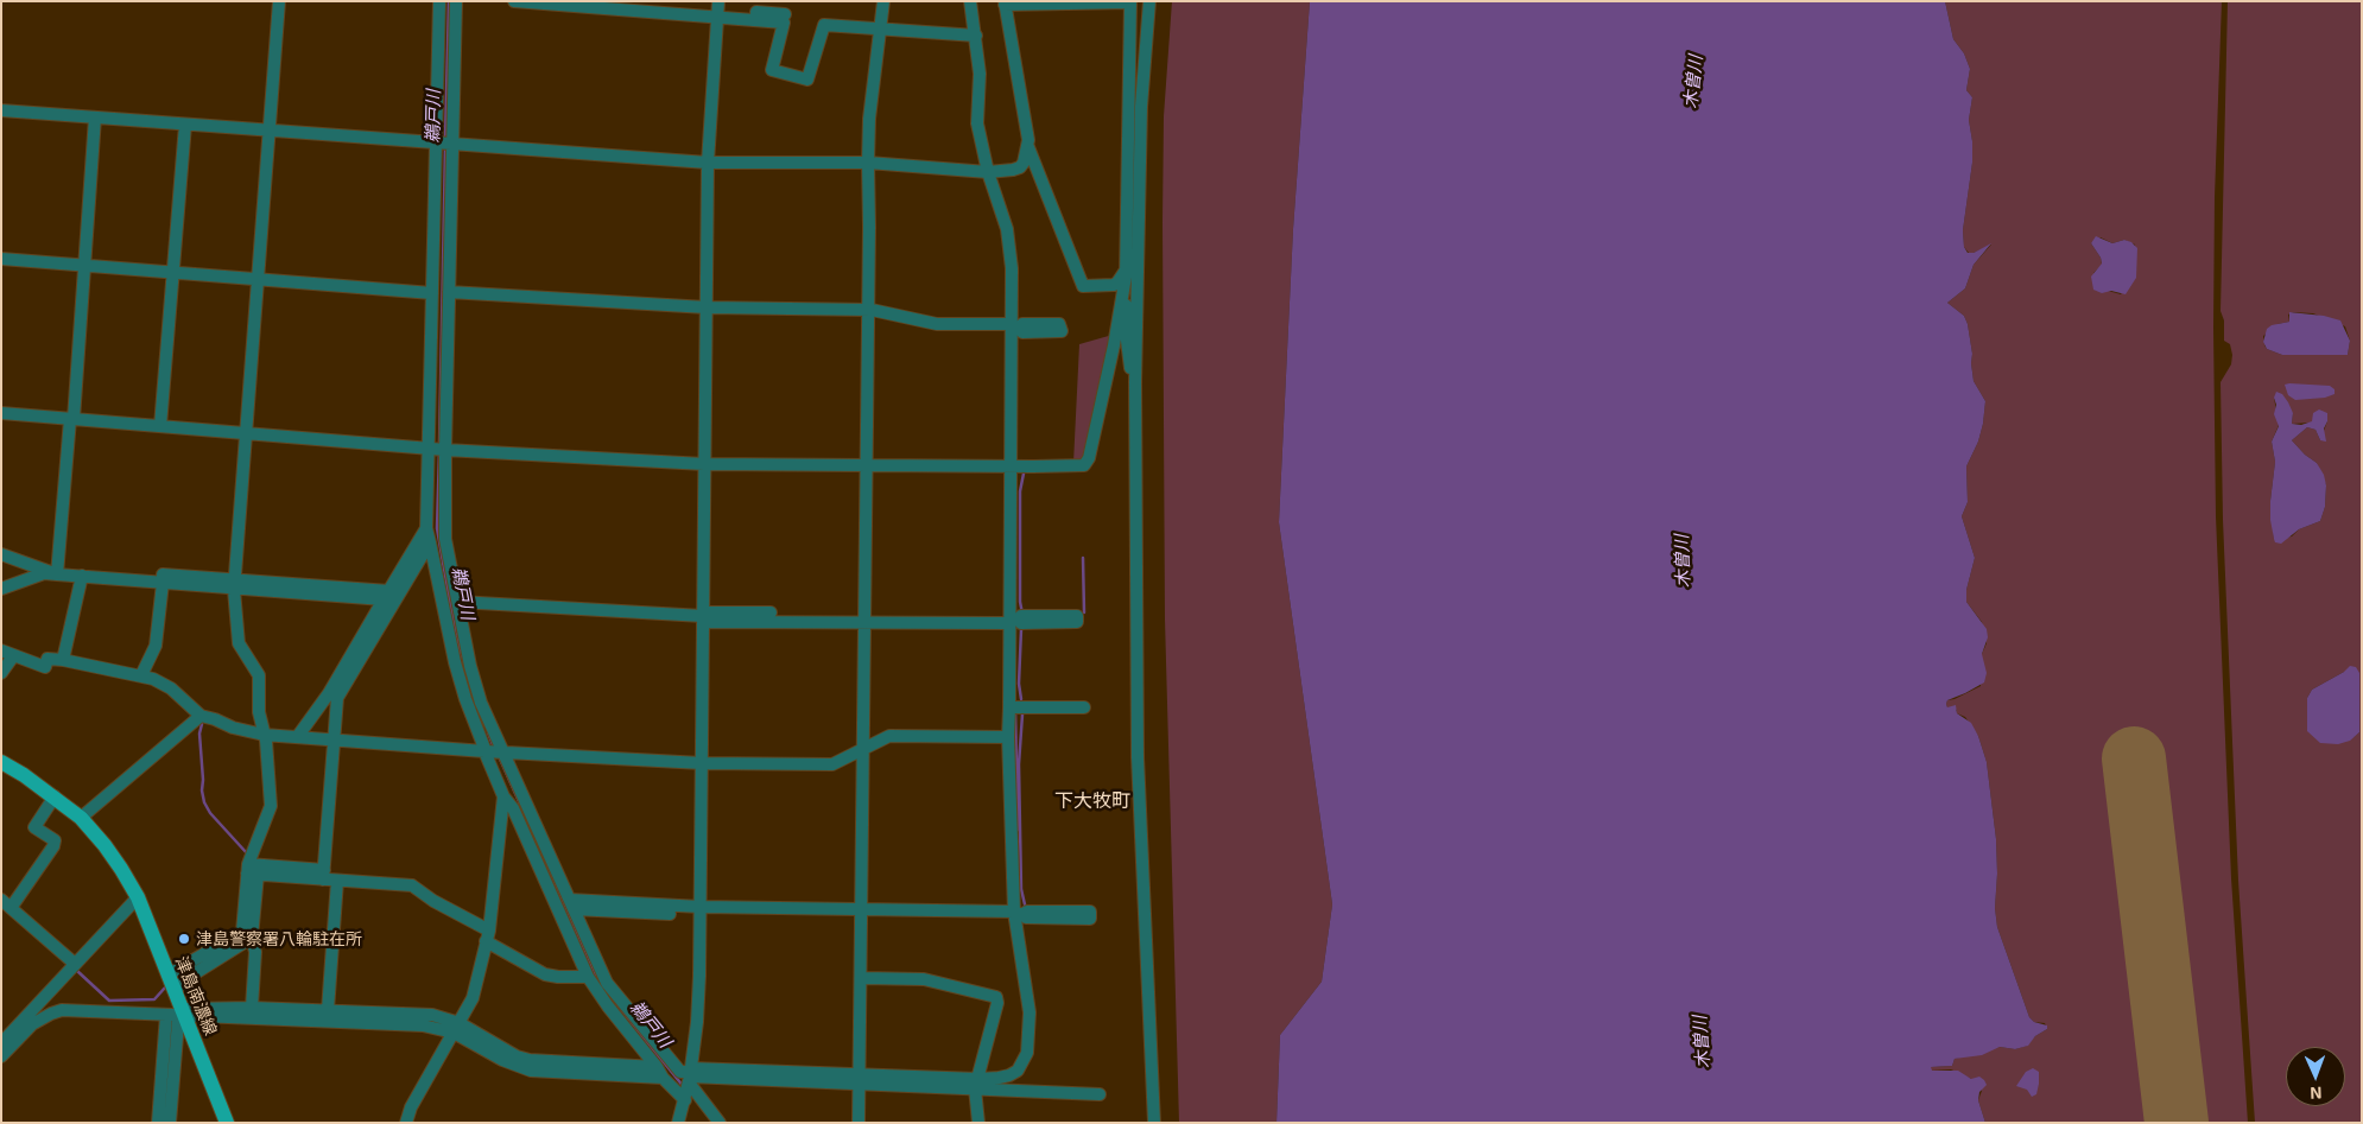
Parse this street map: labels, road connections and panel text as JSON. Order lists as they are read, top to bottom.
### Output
{
  "streets": {
    "main road": ["津島南濃線"]
  },
  "districts": ["下大牧町"],
  "water": ["木曽川", "鵜戸川"],
  "places": ["津島警察署八輪駐在所"],
  "north": "bottom"
}
